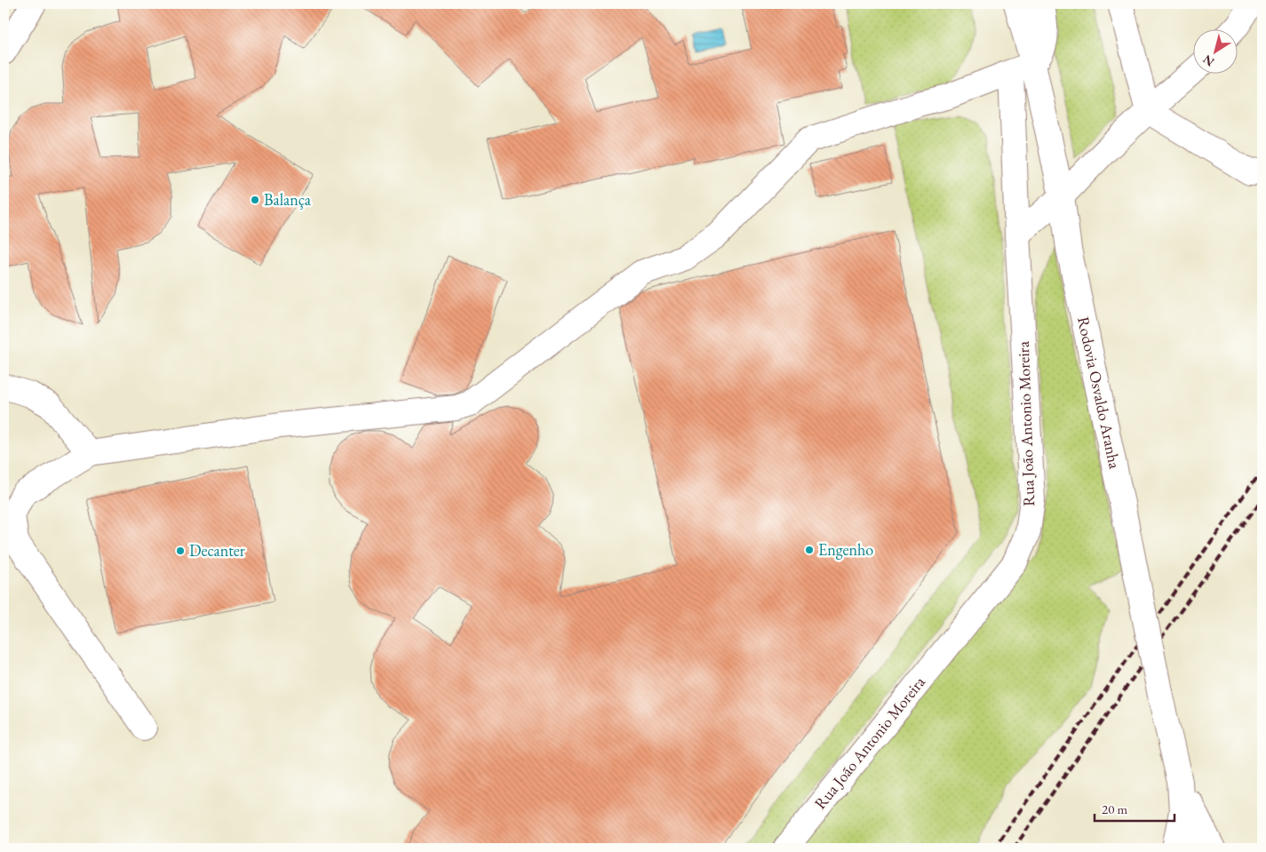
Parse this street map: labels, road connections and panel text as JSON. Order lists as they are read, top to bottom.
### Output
{
  "streets": {
    "main road": ["Rodovia Osvaldo Aranha", "Rua João Antonio Moreira"]
  },
  "crossings": [
    ["Rodovia Osvaldo Aranha", "Rua João Antonio Moreira"]
  ],
  "places": ["Balança", "Engenho", "Decanter"],
  "scale_bar": "20 m",
  "north": "bottom left"
}
